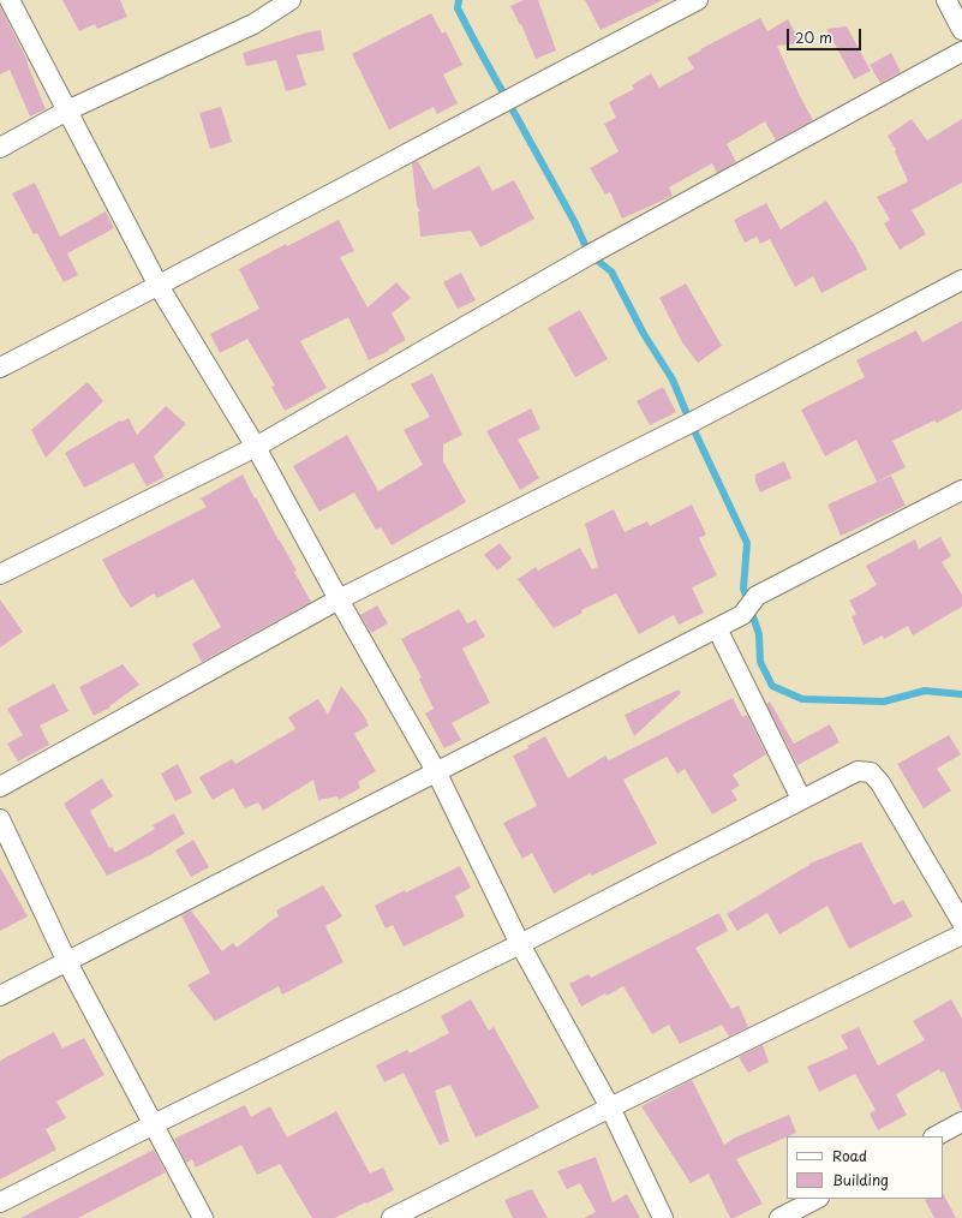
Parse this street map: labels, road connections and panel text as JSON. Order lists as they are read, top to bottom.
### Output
{
  "legend": ["Road", "Building"],
  "scale_bar": "20 m"
}
